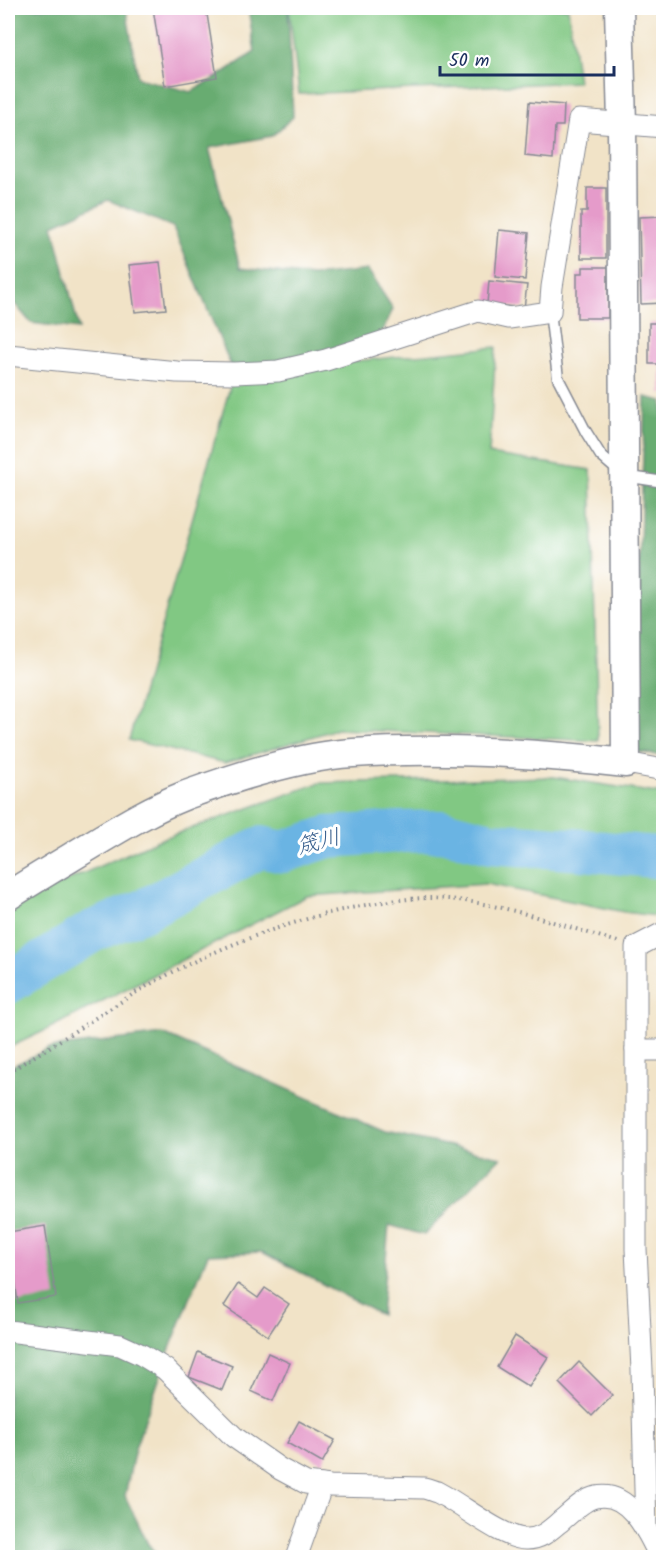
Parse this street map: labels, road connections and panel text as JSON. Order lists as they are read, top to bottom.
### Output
{
  "water": ["筬川"],
  "scale_bar": "50 m"
}
